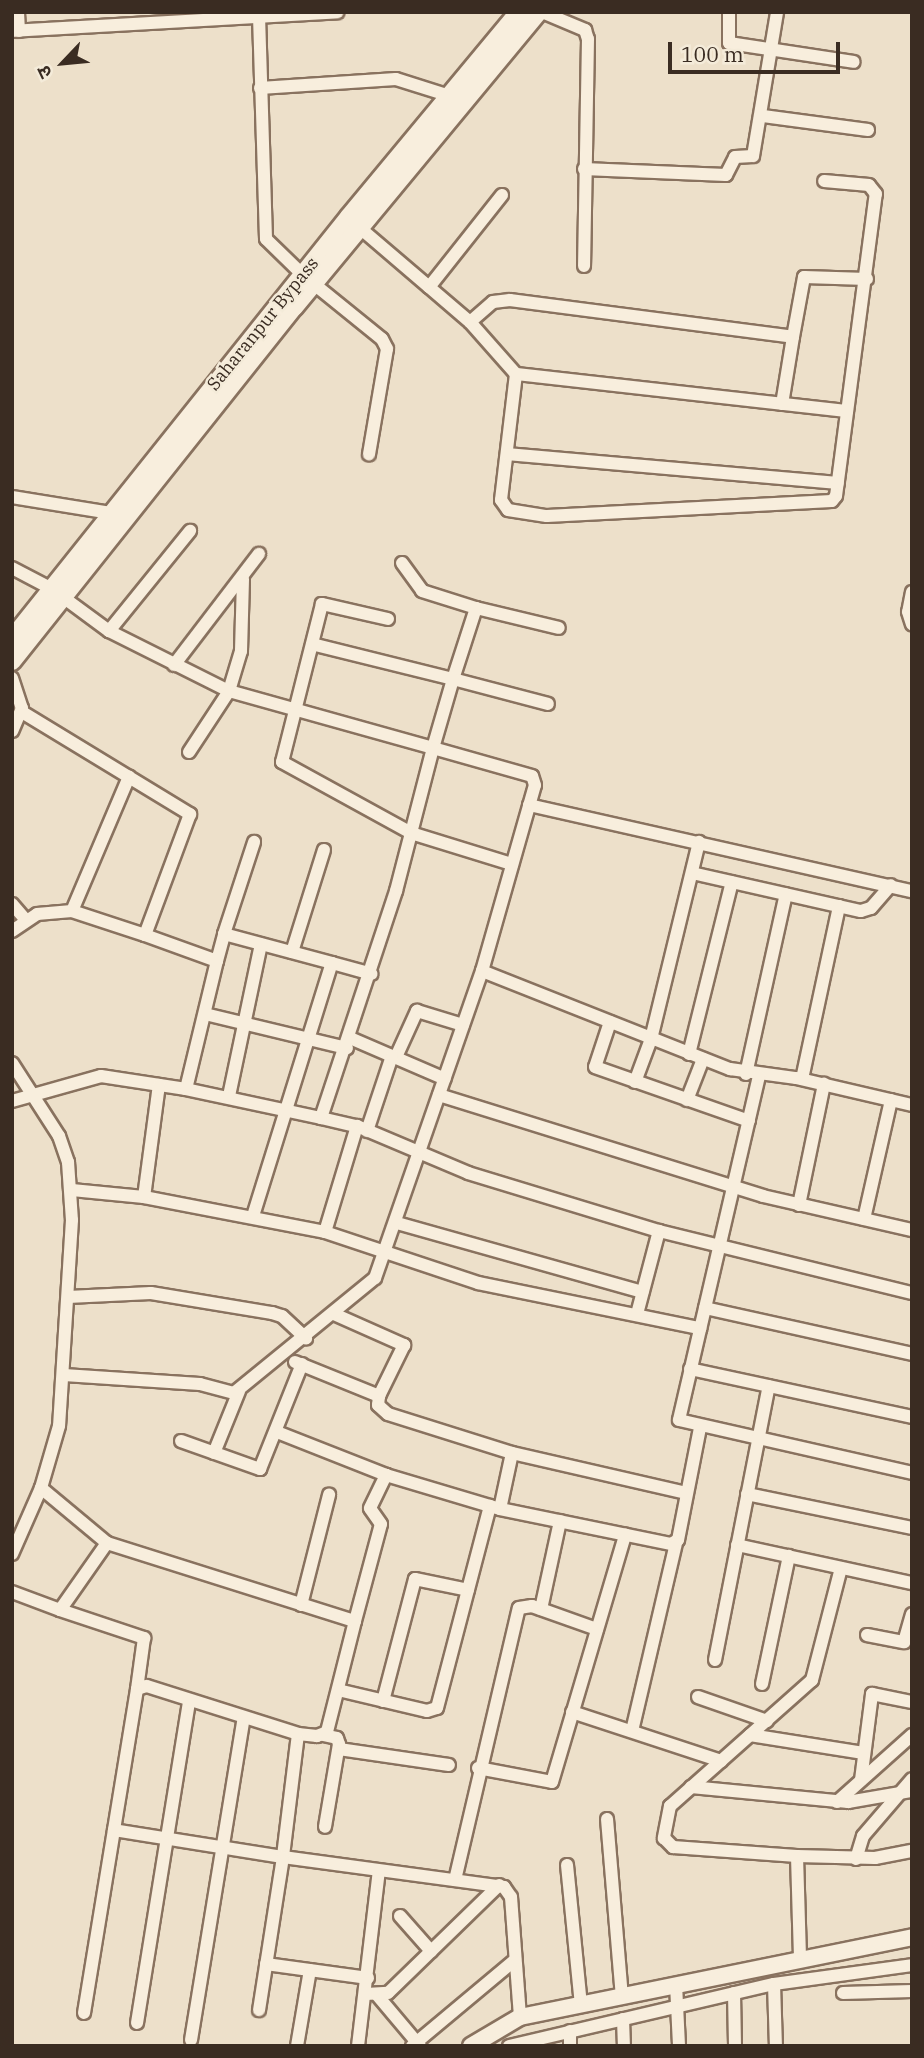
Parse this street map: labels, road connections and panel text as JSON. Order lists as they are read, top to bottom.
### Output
{
  "streets": {
    "main road": ["Saharanpur Bypass"]
  },
  "scale_bar": "100 m",
  "north": "bottom left"
}
